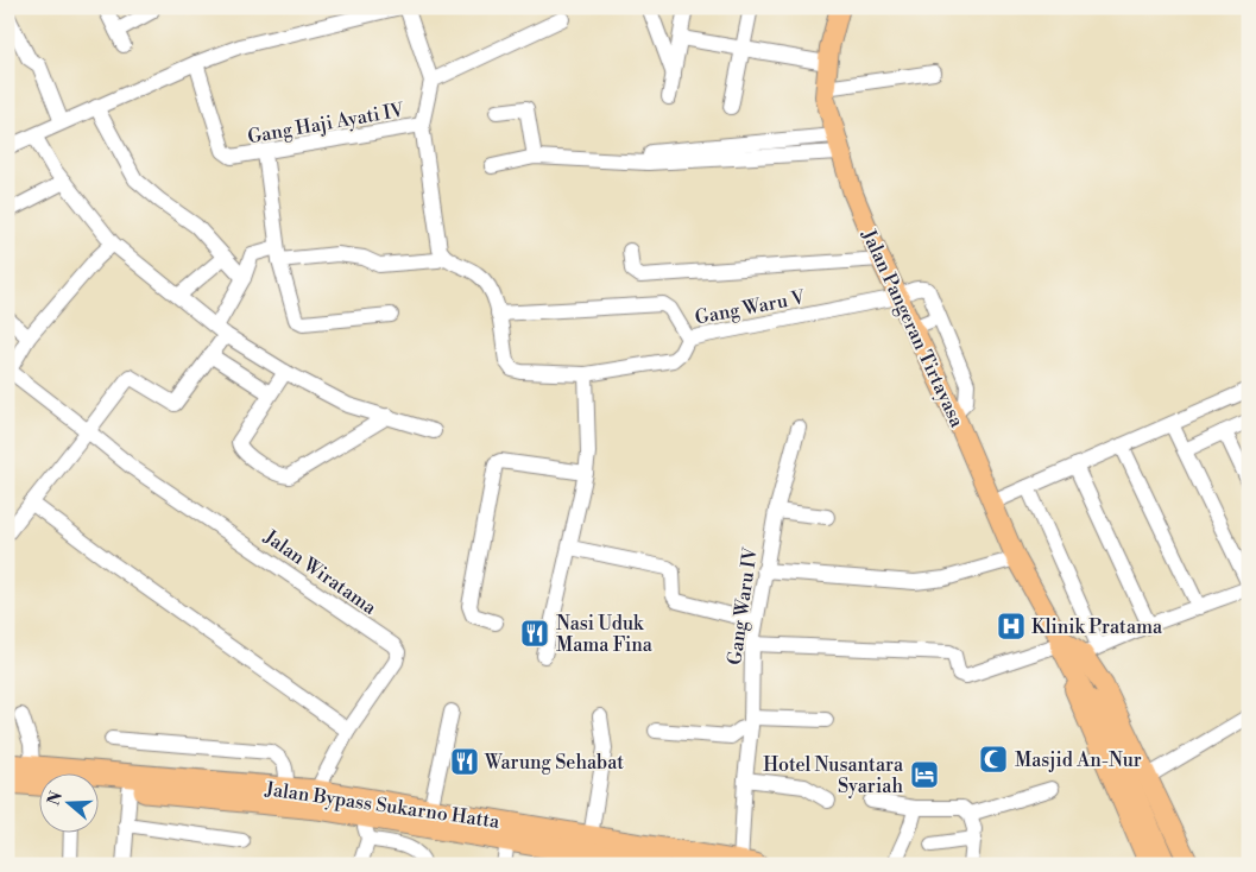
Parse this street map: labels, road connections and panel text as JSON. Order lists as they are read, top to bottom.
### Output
{
  "streets": {
    "highway": ["Jalan Bypass Sukarno Hatta"],
    "main road": ["Jalan Pangeran Tirtayasa"],
    "street": [
      "Gang Haji Ayati IV",
      "Gang Waru V",
      "Jalan Wiratama",
      "Gang Waru IV"
    ]
  },
  "crossings": [
    ["Gang Waru V", "Jalan Pangeran Tirtayasa"],
    ["Jalan Wiratama", "Jalan Bypass Sukarno Hatta"],
    ["Gang Waru IV", "Jalan Bypass Sukarno Hatta"]
  ],
  "places": {
    "hospital": ["Klinik Pratama"],
    "restaurant": ["Nasi Uduk Mama Fina", "Warung Sehabat"],
    "mosque": ["Masjid An-Nur"],
    "hotel": ["Hotel Nusantara Syariah"]
  },
  "north": "left"
}
